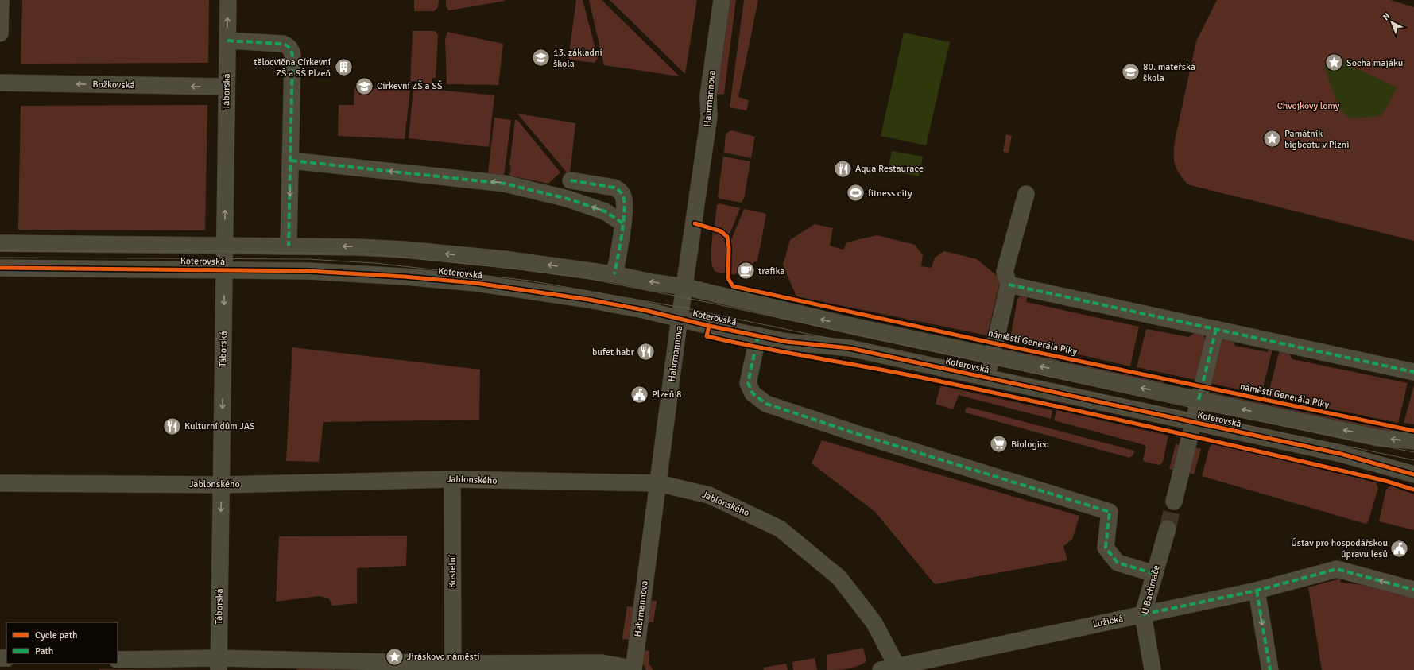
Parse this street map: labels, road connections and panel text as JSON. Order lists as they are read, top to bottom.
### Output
{
  "streets": {
    "street": [
      "Božkovská",
      "Táborská",
      "Habrmannova",
      "Koterovská",
      "náměstí Generála Píky",
      "Jablonského",
      "Kostelní",
      "U Bachmače",
      "Lužická"
    ]
  },
  "crossings": [
    ["Božkovská", "Táborská"],
    ["Táborská", "Koterovská"],
    ["Táborská", "Jablonského"],
    ["Habrmannova", "Koterovská"],
    ["Habrmannova", "Jablonského"],
    ["Koterovská", "náměstí Generála Píky"],
    ["Jablonského", "Kostelní"],
    ["Jablonského", "Lužická"],
    ["U Bachmače", "Lužická"]
  ],
  "one_way": ["Božkovská"],
  "parks": ["Chvojkovy lomy"],
  "places": {
    "school or university": ["13. základní škola", "80. mateřská škola", "Církevní ZŠ a SŠ"],
    "place": ["Socha majáku", "Památník bigbeatu v Plzni", "Jiráskovo náměstí"],
    "building": ["tělocvična Církevní ZŠ a SŠ Plzeň"],
    "restaurant": ["Aqua Restaurace", "bufet habr", "Kulturní dům JAS"],
    "sports": ["fitness city"],
    "cafe": ["trafika"],
    "public building": ["Plzeň 8", "Ústav pro hospodářskou úpravu lesů"],
    "supermarket": ["Biologico"]
  },
  "legend": ["Cycle path", "Path"],
  "north": "top left"
}
